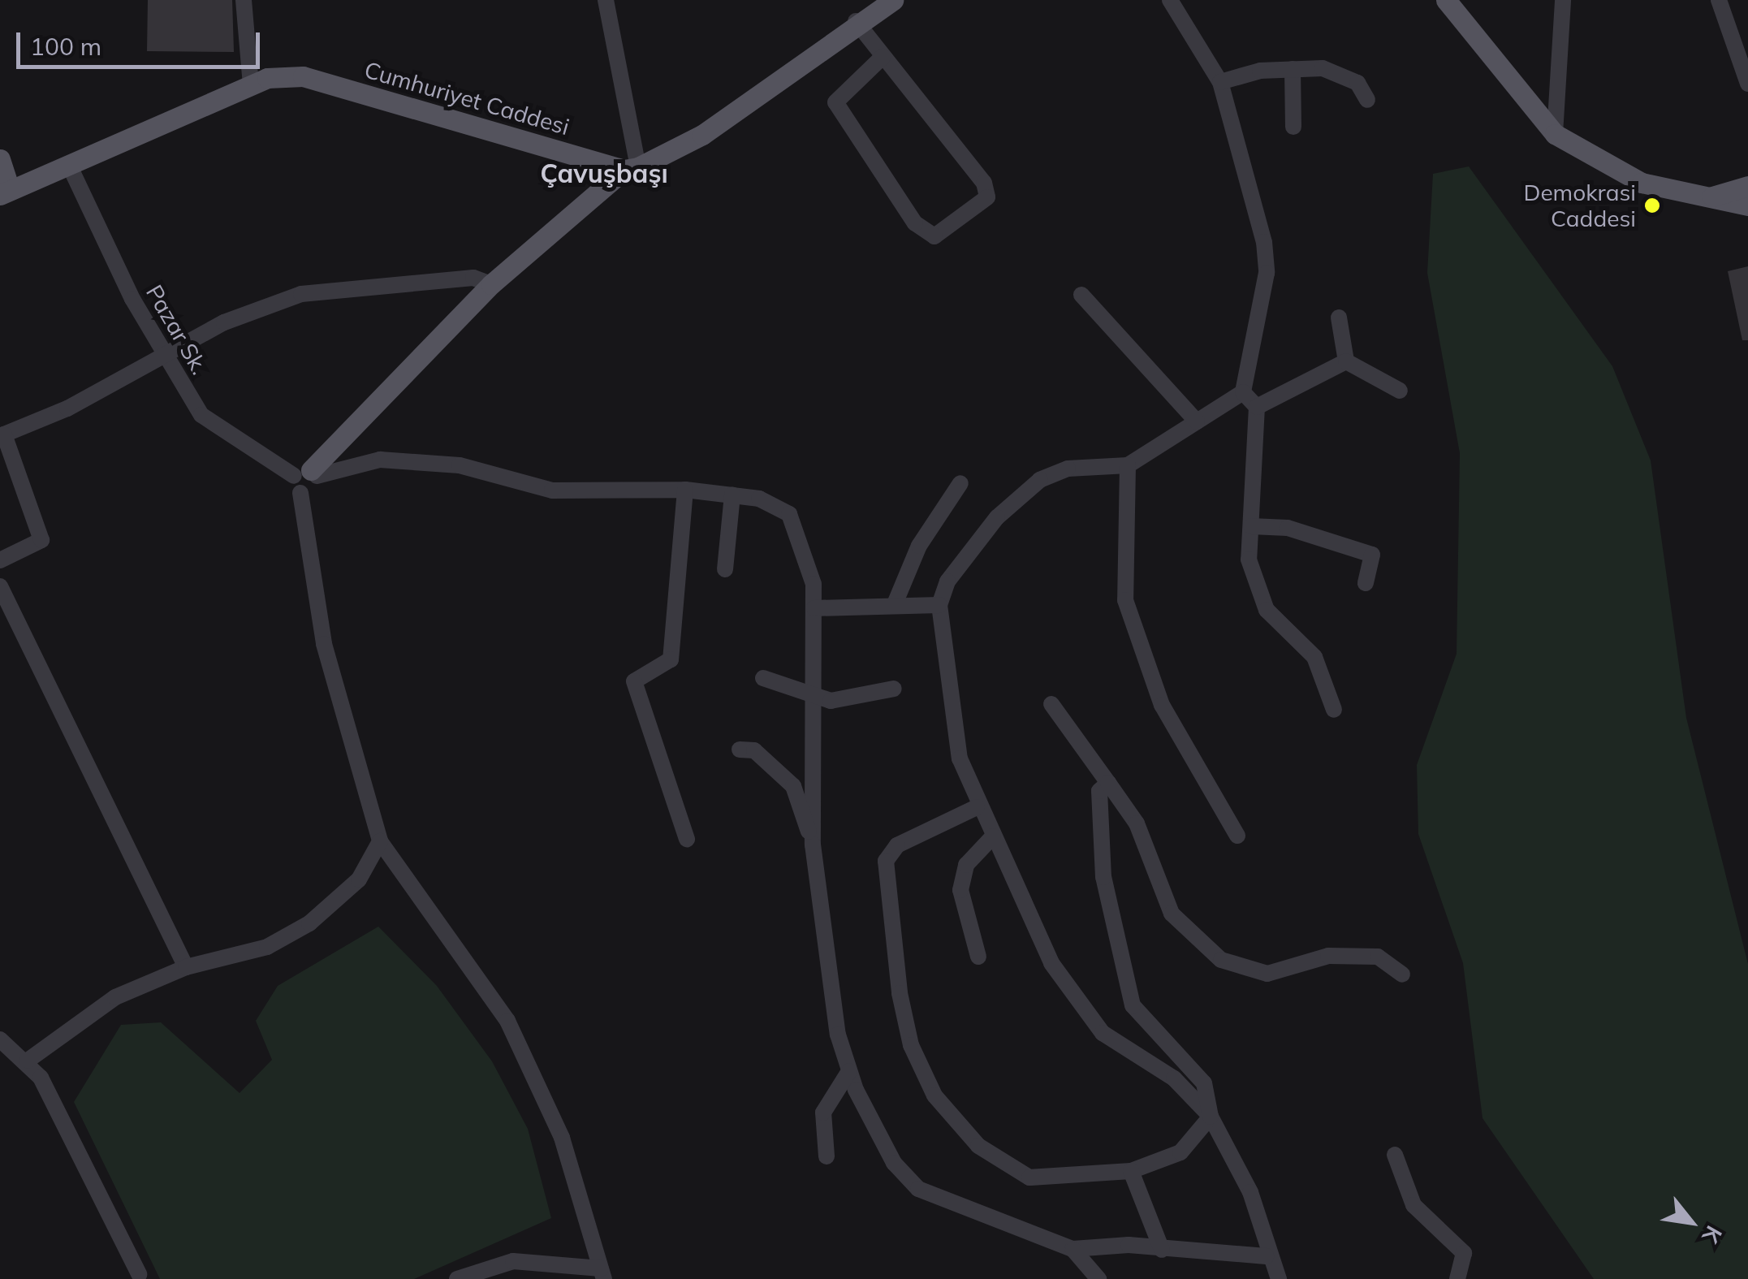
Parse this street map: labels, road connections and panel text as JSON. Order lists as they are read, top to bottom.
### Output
{
  "streets": {
    "main road": ["Cumhuriyet Caddesi"],
    "street": ["Pazar Sk."]
  },
  "crossings": [
    ["Cumhuriyet Caddesi", "Pazar Sk."]
  ],
  "districts": ["Çavuşbaşı"],
  "places": ["Demokrasi Caddesi"],
  "scale_bar": "100 m",
  "north": "bottom right"
}
